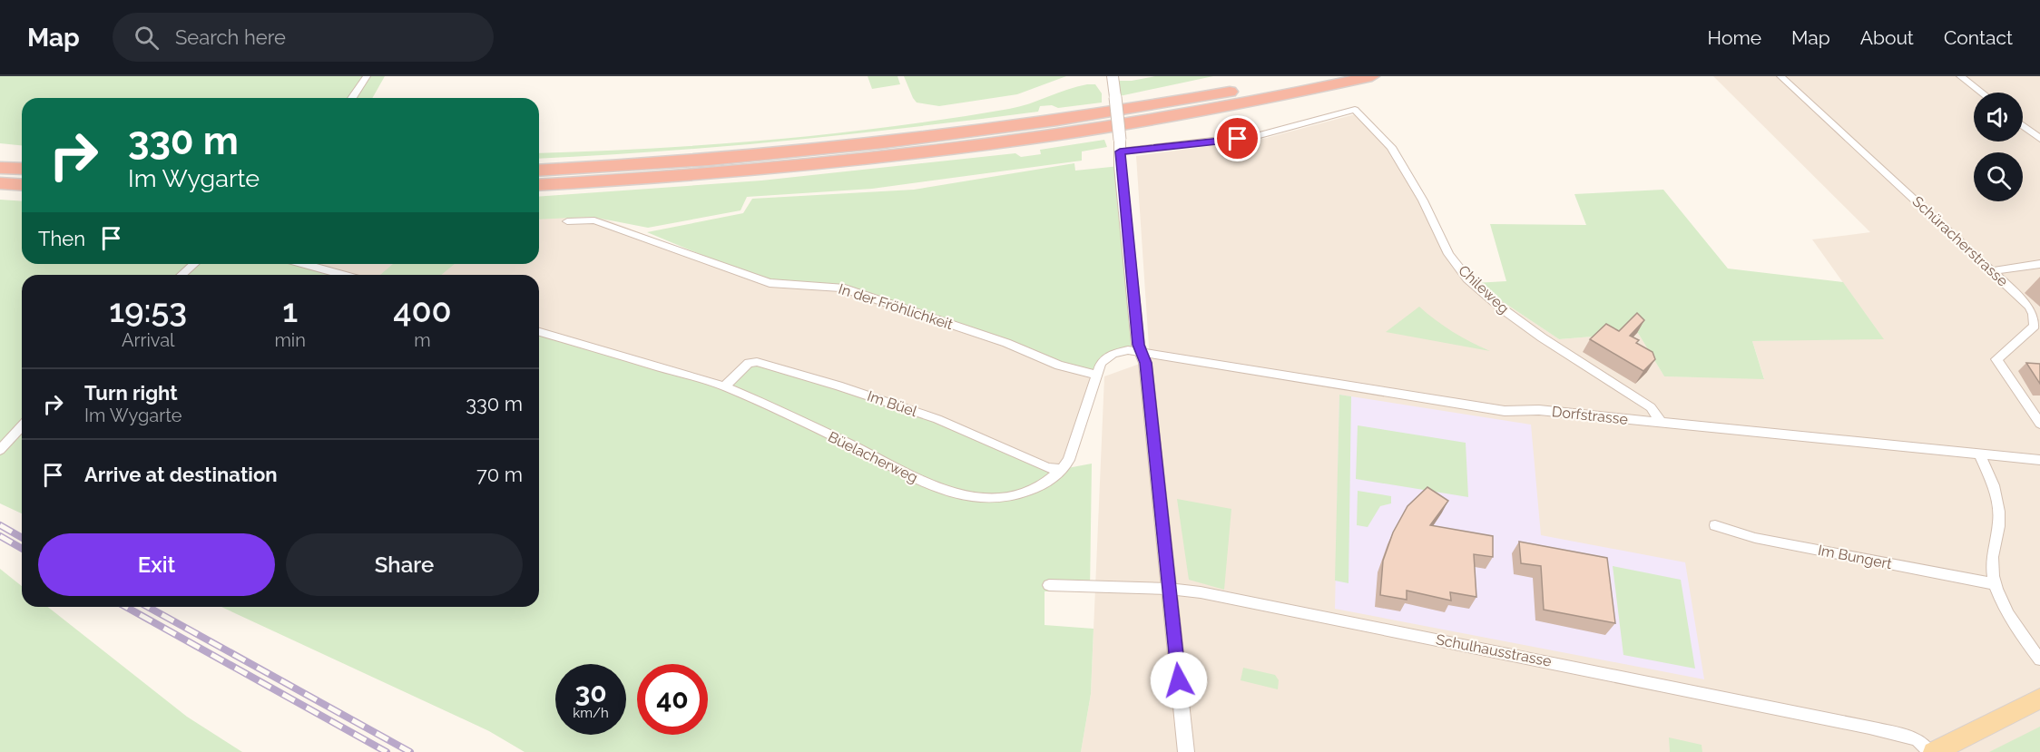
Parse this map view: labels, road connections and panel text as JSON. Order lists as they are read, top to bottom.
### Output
{
  "streets": {
    "street": [
      "Schüracherstrasse",
      "Chileweg",
      "In der Fröhlichkeit",
      "Im Büel",
      "Dorfstrasse",
      "Büelacherweg",
      "Im Bungert",
      "Schulhausstrasse"
    ]
  },
  "crossings": [
    ["Chileweg", "Dorfstrasse"],
    ["Im Büel", "Büelacherweg"]
  ],
  "page": {
    "header": "Map",
    "search": "Search here",
    "nav": [
      "Home",
      "Map",
      "About",
      "Contact"
    ],
    "turn": ["330 m", "Im Wygarte"],
    "then": "Then",
    "eta": [
      "19:53",
      "Arrival",
      "1",
      "min",
      "400",
      "m"
    ],
    "list": [
      {
        "name": "Turn right",
        "note": "Im Wygarte",
        "value": "330 m"
      },
      {
        "name": "Arrive at destination",
        "value": "70 m"
      }
    ],
    "buttons": ["Exit", "Share"],
    "speed": "30 km/h",
    "limit": "40"
  }
}
